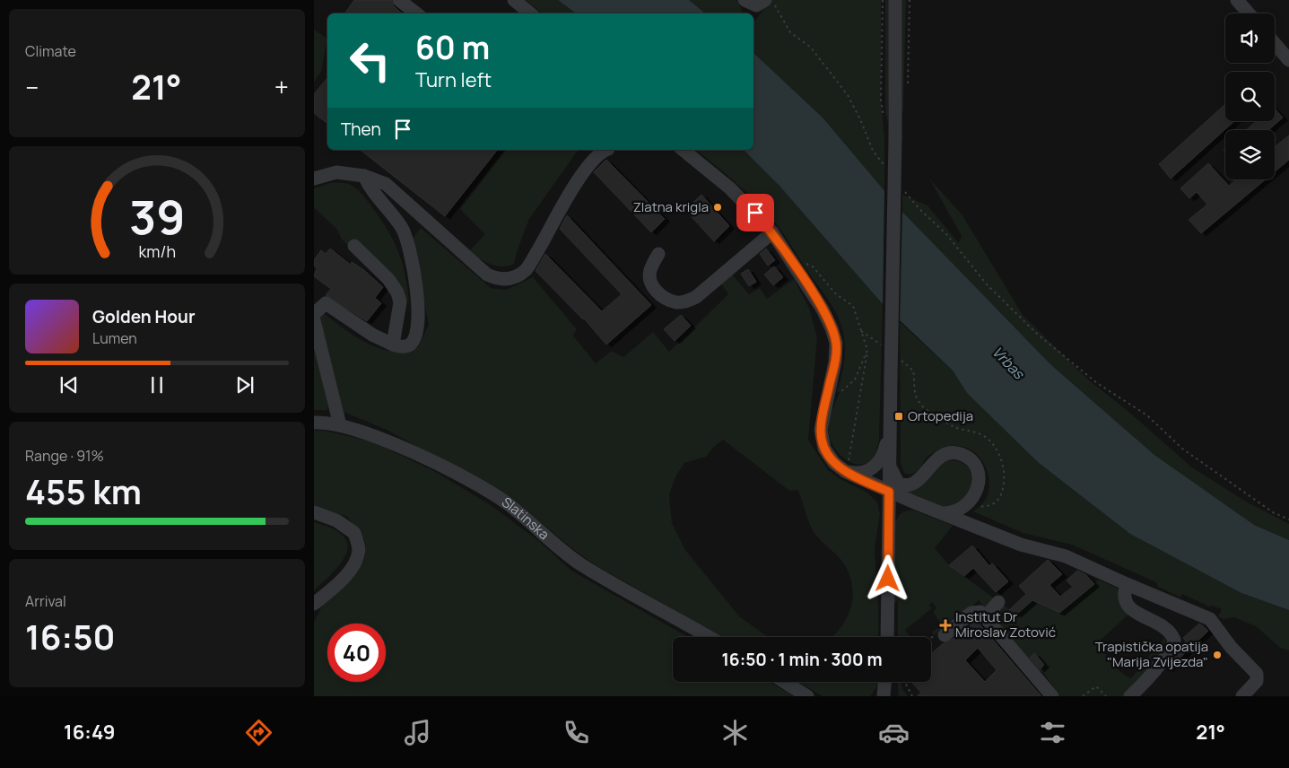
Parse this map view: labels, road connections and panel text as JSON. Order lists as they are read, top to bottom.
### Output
{
  "streets": {
    "street": ["Slatinska"]
  },
  "water": ["Vrbas"],
  "places": {
    "other": ["Zlatna krigla", "Trapistička opatija \"Marija Zvijezda\""],
    "transit": ["Ortopedija"],
    "health": ["Institut Dr Miroslav Zotović"]
  },
  "page": {
    "tile": [
      "Climate",
      ["Range · 91%", "455 km"],
      ["Arrival", "16:50"]
    ],
    "turn": ["60 m", "Turn left"],
    "heat": ["−", "21°", "+"],
    "then": "Then",
    "song": ["Golden Hour", "Lumen"],
    "limit": "40",
    "trip": "16:50 · 1 min · 300 m",
    "tabs": ["16:49", "21°"],
    "gauge": ["39", "km/h"]
  }
}
